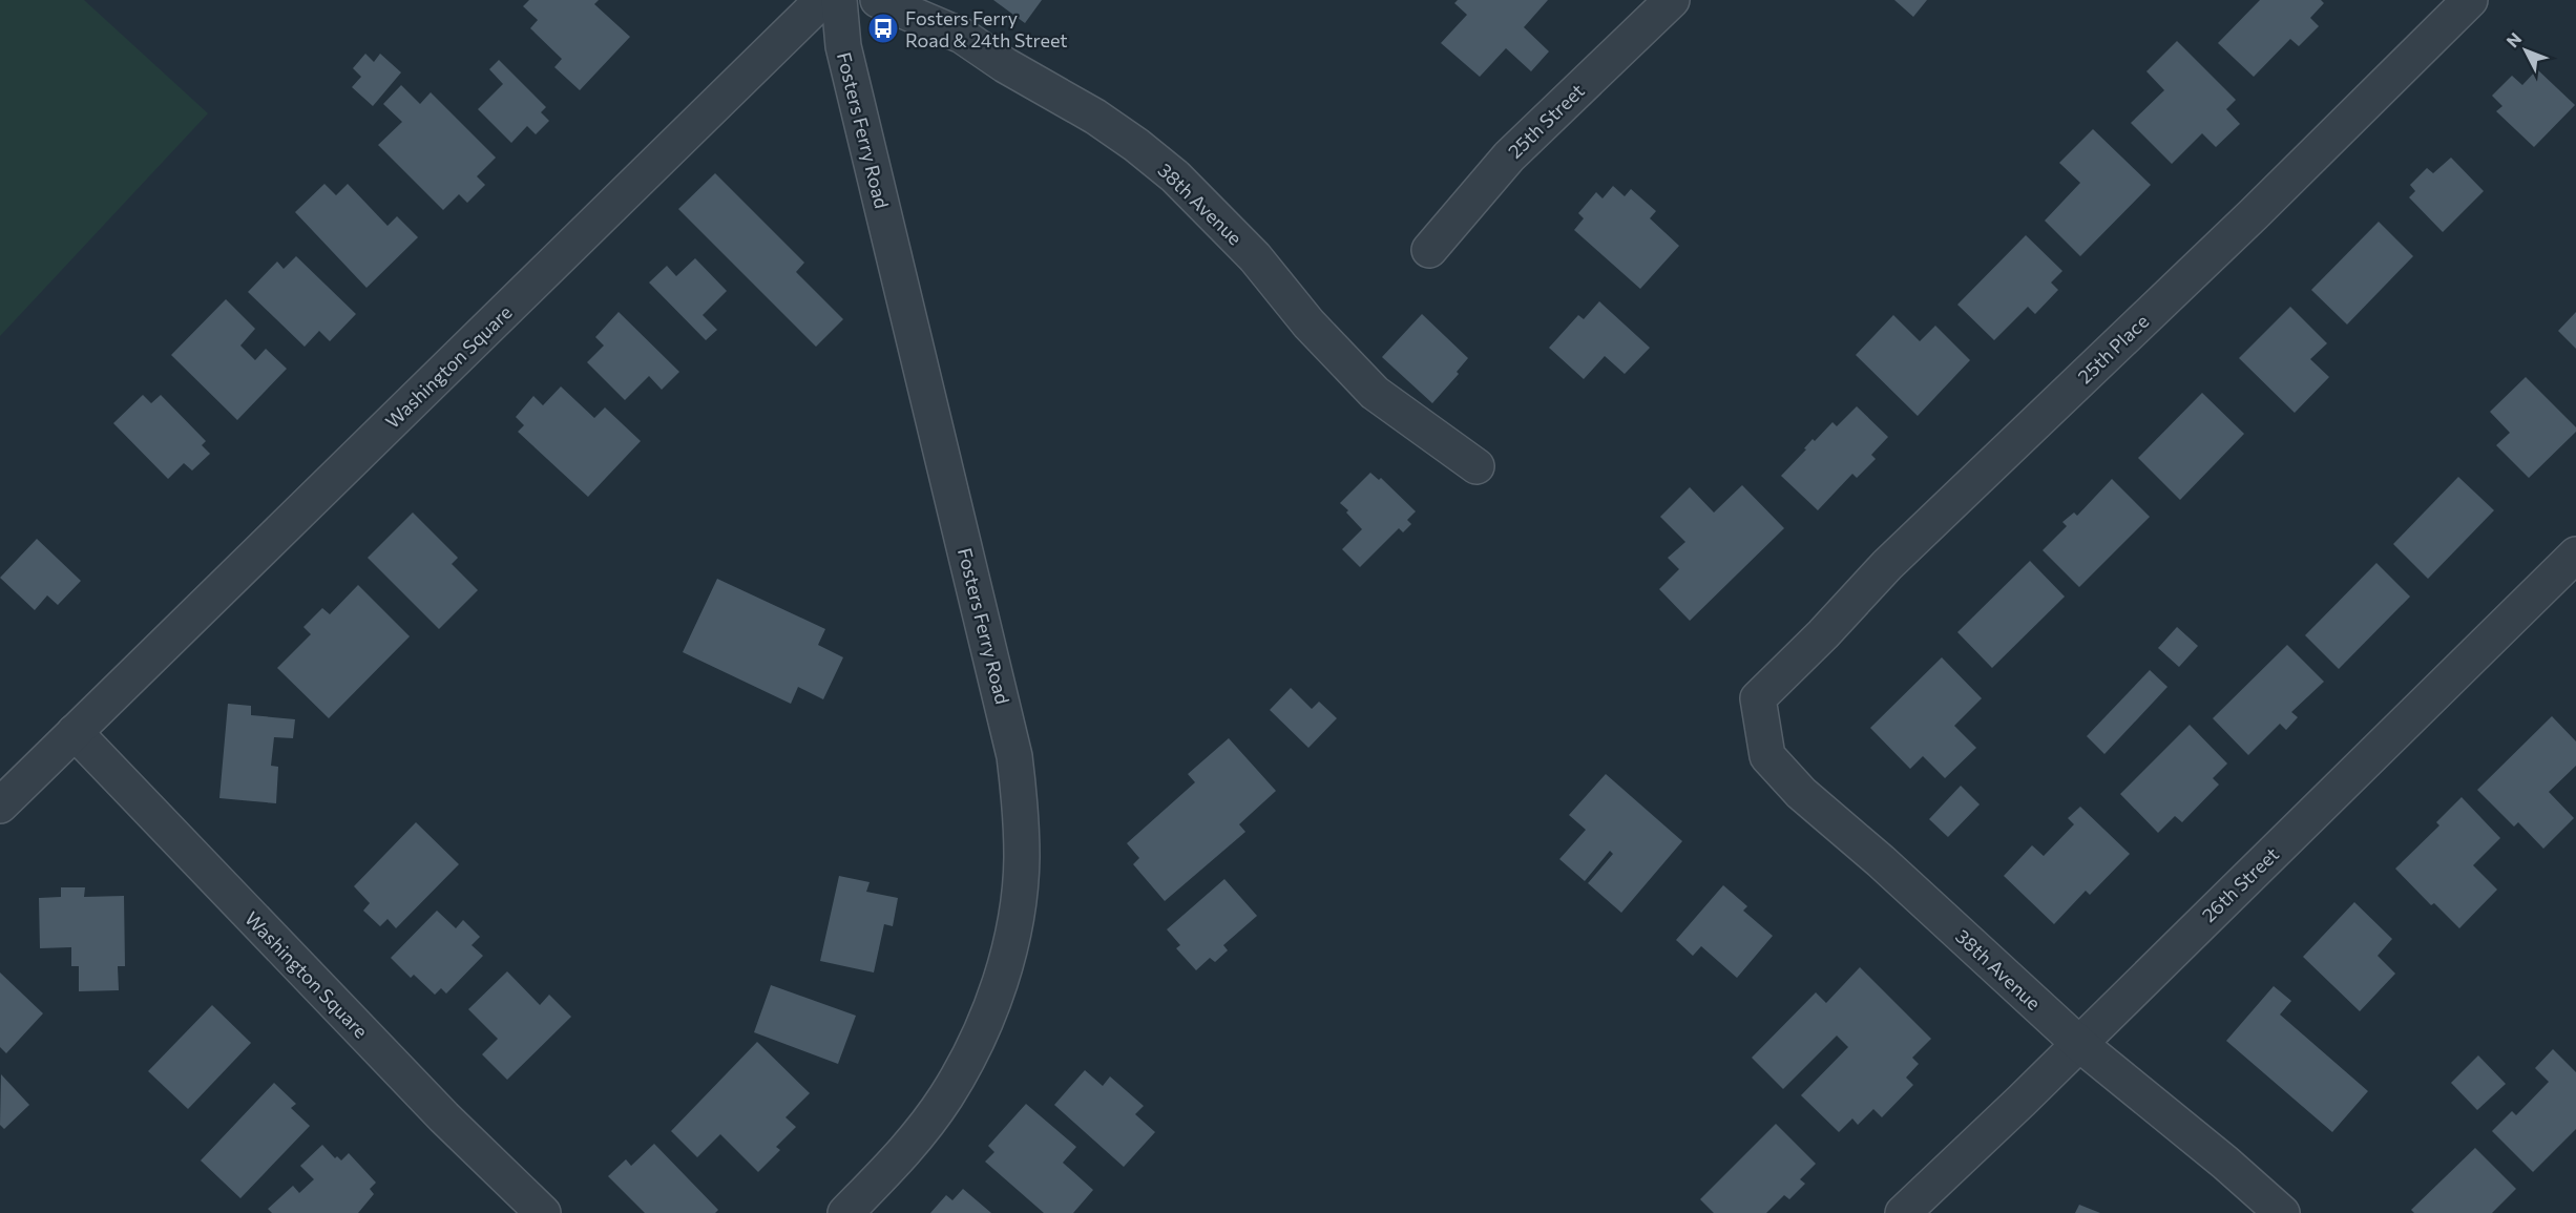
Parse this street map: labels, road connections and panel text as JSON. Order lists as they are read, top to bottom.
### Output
{
  "streets": {
    "street": [
      "25th Street",
      "Fosters Ferry Road",
      "38th Avenue",
      "25th Place",
      "Washington Square",
      "26th Street"
    ]
  },
  "crossings": [
    ["38th Avenue", "25th Place"],
    ["38th Avenue", "26th Street"]
  ],
  "places": {
    "bus stop": ["Fosters Ferry Road & 24th Street"]
  },
  "north": "top left"
}
